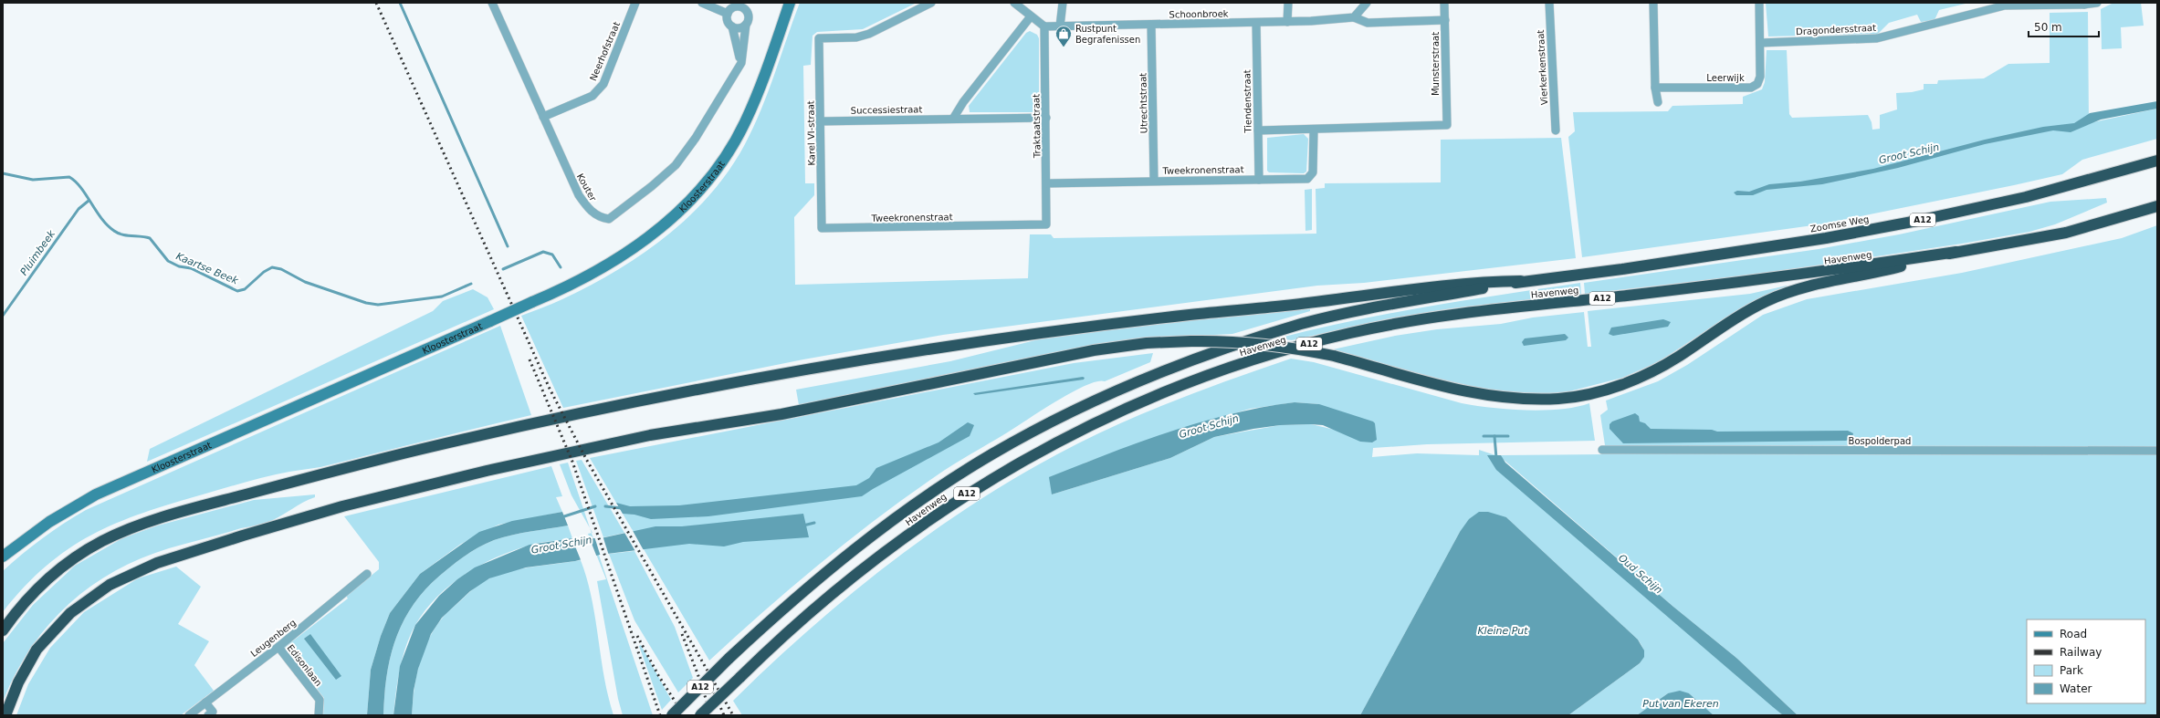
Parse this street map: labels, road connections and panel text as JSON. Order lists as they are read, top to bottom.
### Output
{
  "streets": {
    "highway": ["A12", "Zoomse Weg", "Havenweg"],
    "main road": ["Kloosterstraat"],
    "street": [
      "Schoonbroek",
      "Dragondersstraat",
      "Neerhofstraat",
      "Munsterstraat",
      "Vierkerkenstraat",
      "Leerwijk",
      "Tiendenstraat",
      "Utrechtstraat",
      "Successiestraat",
      "Traktaatstraat",
      "Karel VI-straat",
      "Tweekronenstraat",
      "Kouter",
      "Bospolderpad",
      "Leugenberg",
      "Edisonlaan"
    ]
  },
  "crossings": [
    ["Schoonbroek", "Munsterstraat"],
    ["Schoonbroek", "Tiendenstraat"],
    ["Schoonbroek", "Utrechtstraat"],
    ["Schoonbroek", "Traktaatstraat"],
    ["Dragondersstraat", "Leerwijk"],
    ["Neerhofstraat", "Kouter"],
    ["Munsterstraat", "Tweekronenstraat"],
    ["Tiendenstraat", "Tweekronenstraat"],
    ["Utrechtstraat", "Tweekronenstraat"],
    ["Successiestraat", "Traktaatstraat"],
    ["Successiestraat", "Karel VI-straat"],
    ["Traktaatstraat", "Tweekronenstraat"],
    ["Karel VI-straat", "Tweekronenstraat"],
    ["A12", "Havenweg"],
    ["Zoomse Weg", "Havenweg"],
    ["Leugenberg", "Edisonlaan"]
  ],
  "water": [
    "Groot Schijn",
    "Pluimbeek",
    "Kaartse Beek",
    "Oud Schijn",
    "Kleine Put",
    "Put van Ekeren"
  ],
  "places": {
    "shop": ["Rustpunt Begrafenissen"]
  },
  "legend": [
    "Road",
    "Railway",
    "Park",
    "Water"
  ],
  "scale_bar": "50 m"
}
